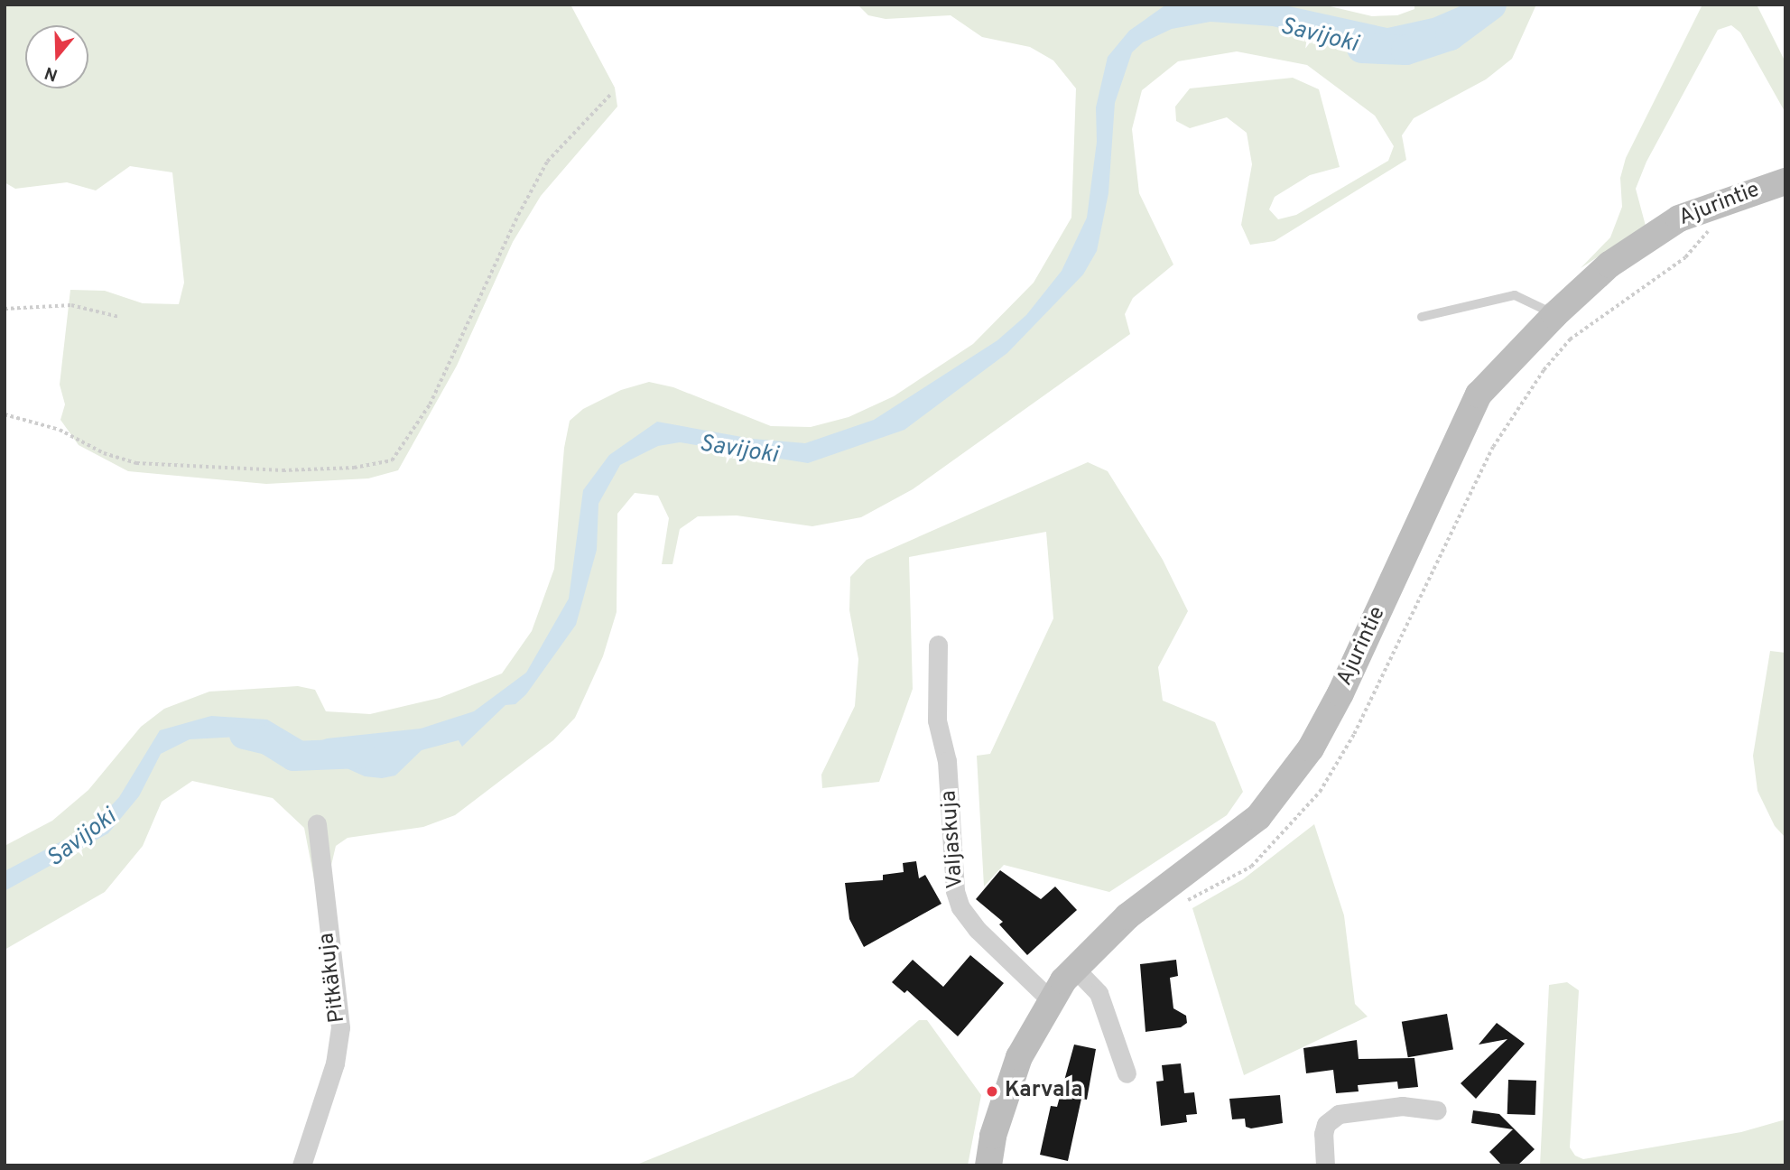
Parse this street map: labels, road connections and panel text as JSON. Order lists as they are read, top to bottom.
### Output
{
  "streets": {
    "street": ["Ajurintie", "Valjaskuja", "Pitkäkuja"]
  },
  "crossings": [
    ["Ajurintie", "Valjaskuja"]
  ],
  "water": ["Savijoki"],
  "places": ["Karvala"],
  "north": "bottom"
}
